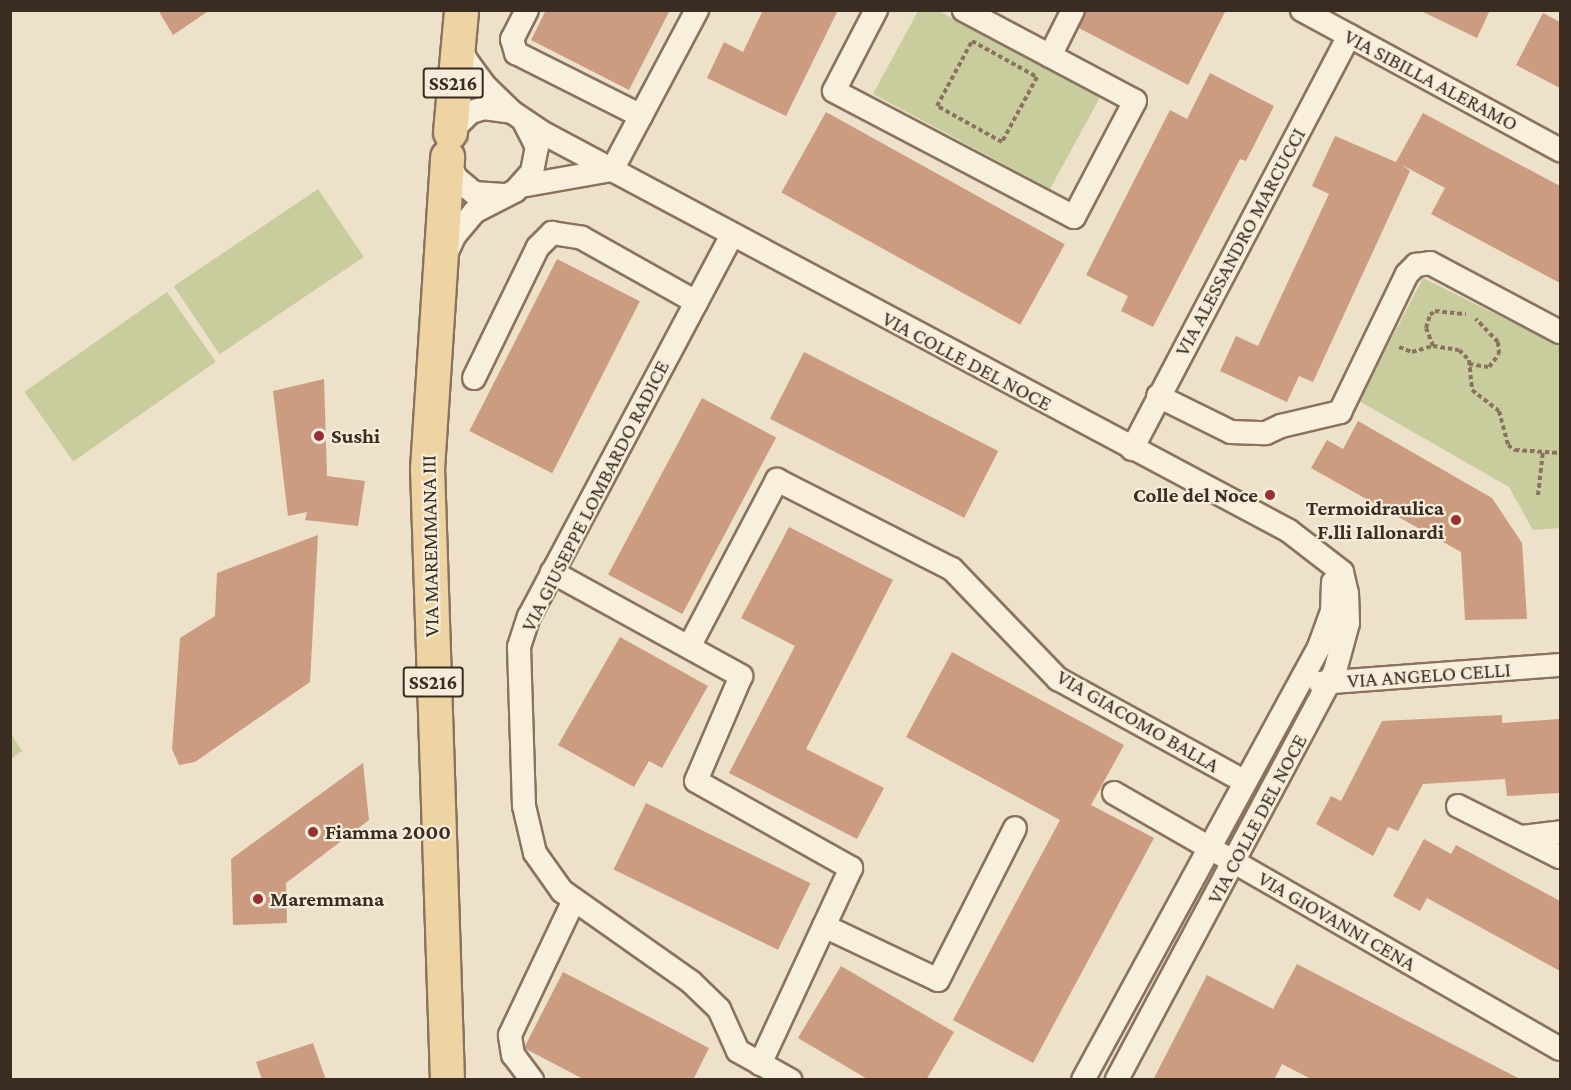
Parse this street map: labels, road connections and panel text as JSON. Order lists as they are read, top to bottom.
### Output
{
  "streets": {
    "main road": ["SS216", "VIA MAREMMANA III"],
    "street": [
      "VIA SIBILLA ALERAMO",
      "VIA ALESSANDRO MARCUCCI",
      "VIA COLLE DEL NOCE",
      "VIA GIUSEPPE LOMBARDO RADICE",
      "VIA ANGELO CELLI",
      "VIA GIACOMO BALLA",
      "VIA GIOVANNI CENA"
    ]
  },
  "crossings": [
    ["VIA SIBILLA ALERAMO", "VIA ALESSANDRO MARCUCCI"],
    ["VIA ALESSANDRO MARCUCCI", "VIA COLLE DEL NOCE"],
    ["VIA COLLE DEL NOCE", "VIA GIUSEPPE LOMBARDO RADICE"],
    ["VIA COLLE DEL NOCE", "VIA MAREMMANA III"],
    ["VIA COLLE DEL NOCE", "VIA ANGELO CELLI"],
    ["VIA COLLE DEL NOCE", "VIA GIACOMO BALLA"],
    ["VIA COLLE DEL NOCE", "VIA GIOVANNI CENA"]
  ],
  "places": [
    "Sushi",
    "Colle del Noce",
    "Termoidraulica F.lli Iallonardi",
    "Fiamma 2000",
    "Maremmana"
  ]
}
